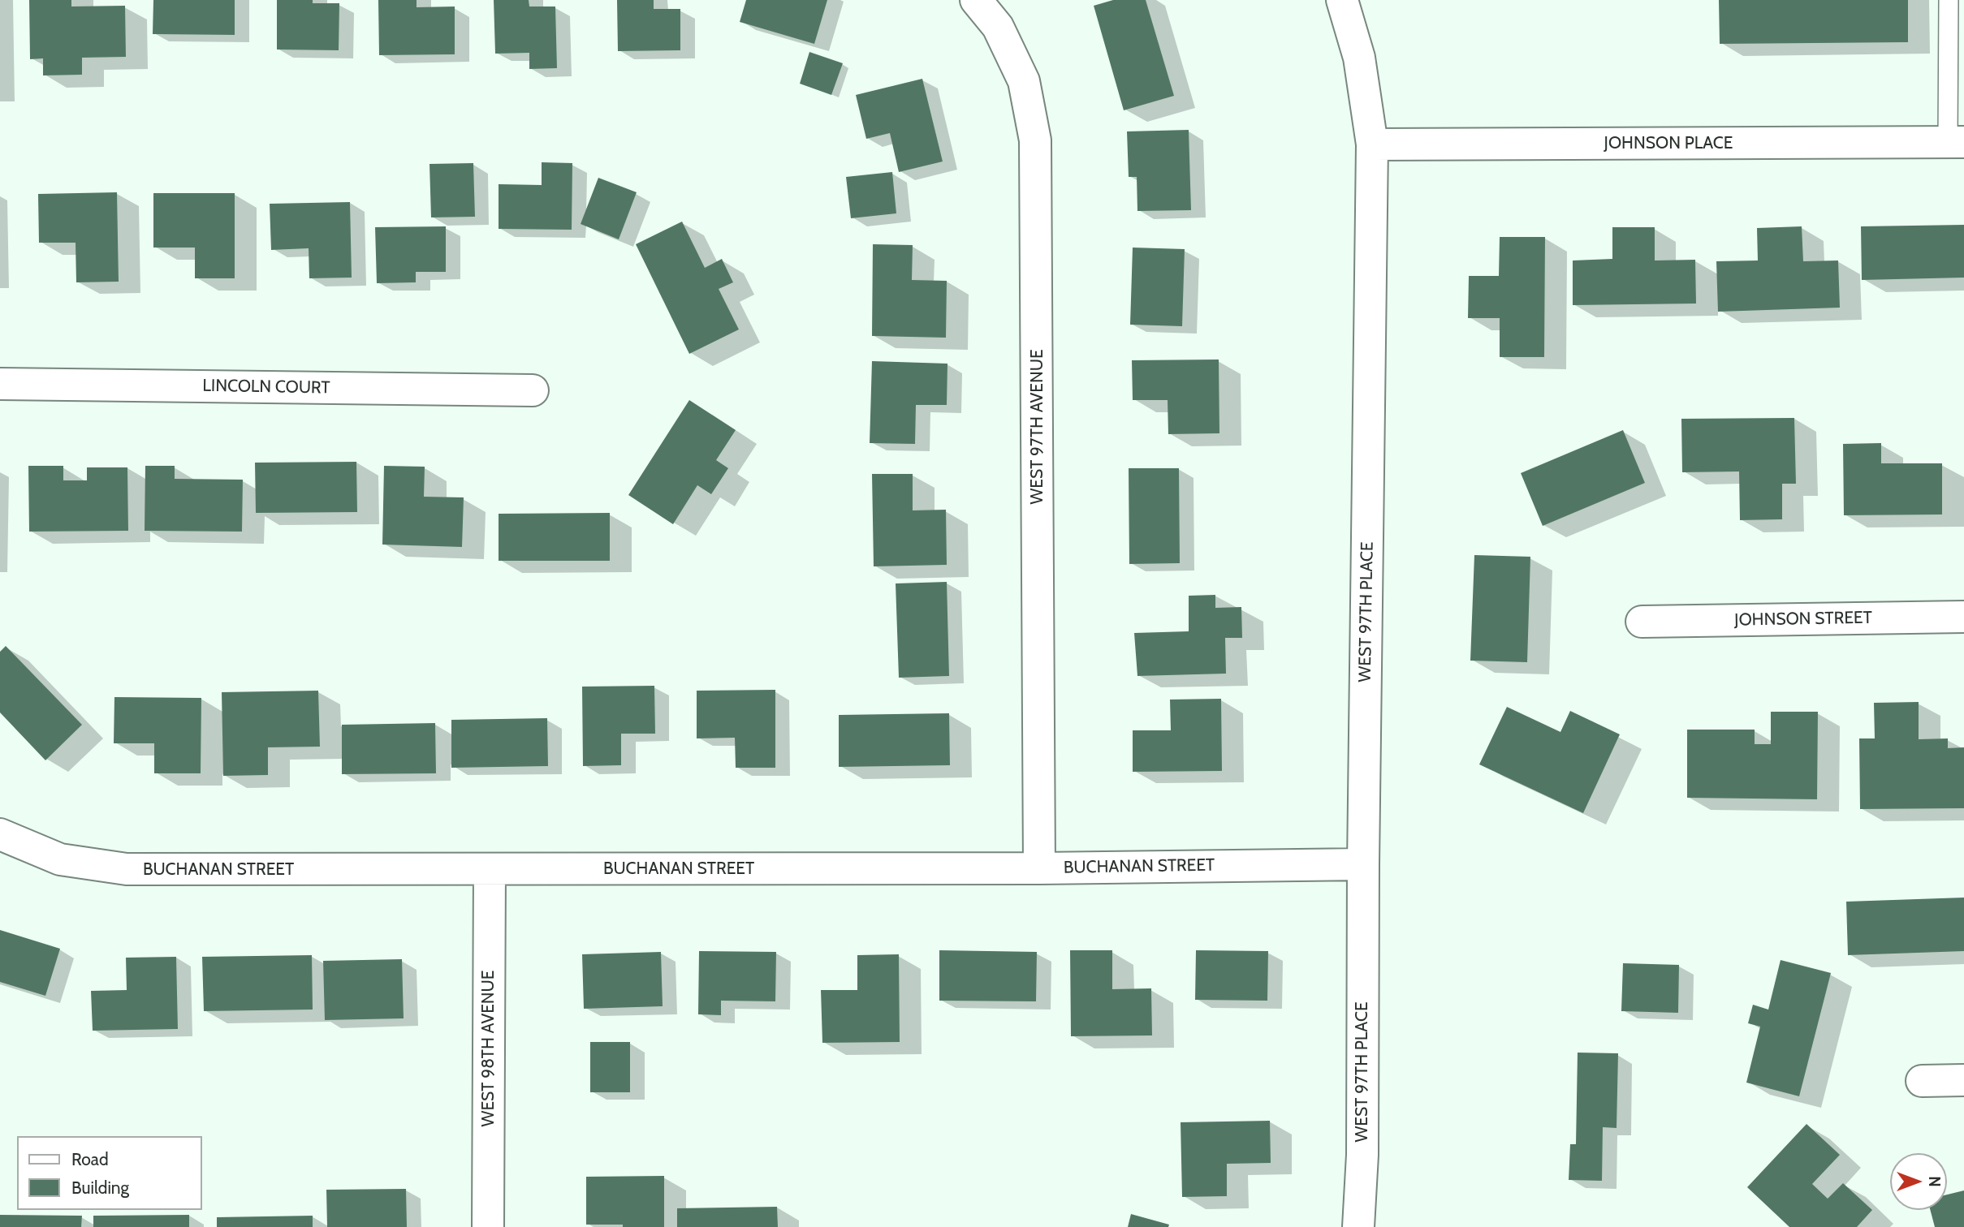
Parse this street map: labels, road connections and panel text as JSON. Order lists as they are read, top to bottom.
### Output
{
  "streets": {
    "street": [
      "JOHNSON PLACE",
      "LINCOLN COURT",
      "WEST 97TH AVENUE",
      "WEST 97TH PLACE",
      "JOHNSON STREET",
      "BUCHANAN STREET",
      "WEST 98TH AVENUE"
    ]
  },
  "crossings": [
    ["JOHNSON PLACE", "WEST 97TH PLACE"],
    ["WEST 97TH AVENUE", "BUCHANAN STREET"],
    ["WEST 97TH PLACE", "BUCHANAN STREET"],
    ["BUCHANAN STREET", "WEST 98TH AVENUE"]
  ],
  "legend": ["Road", "Building"],
  "north": "right"
}
